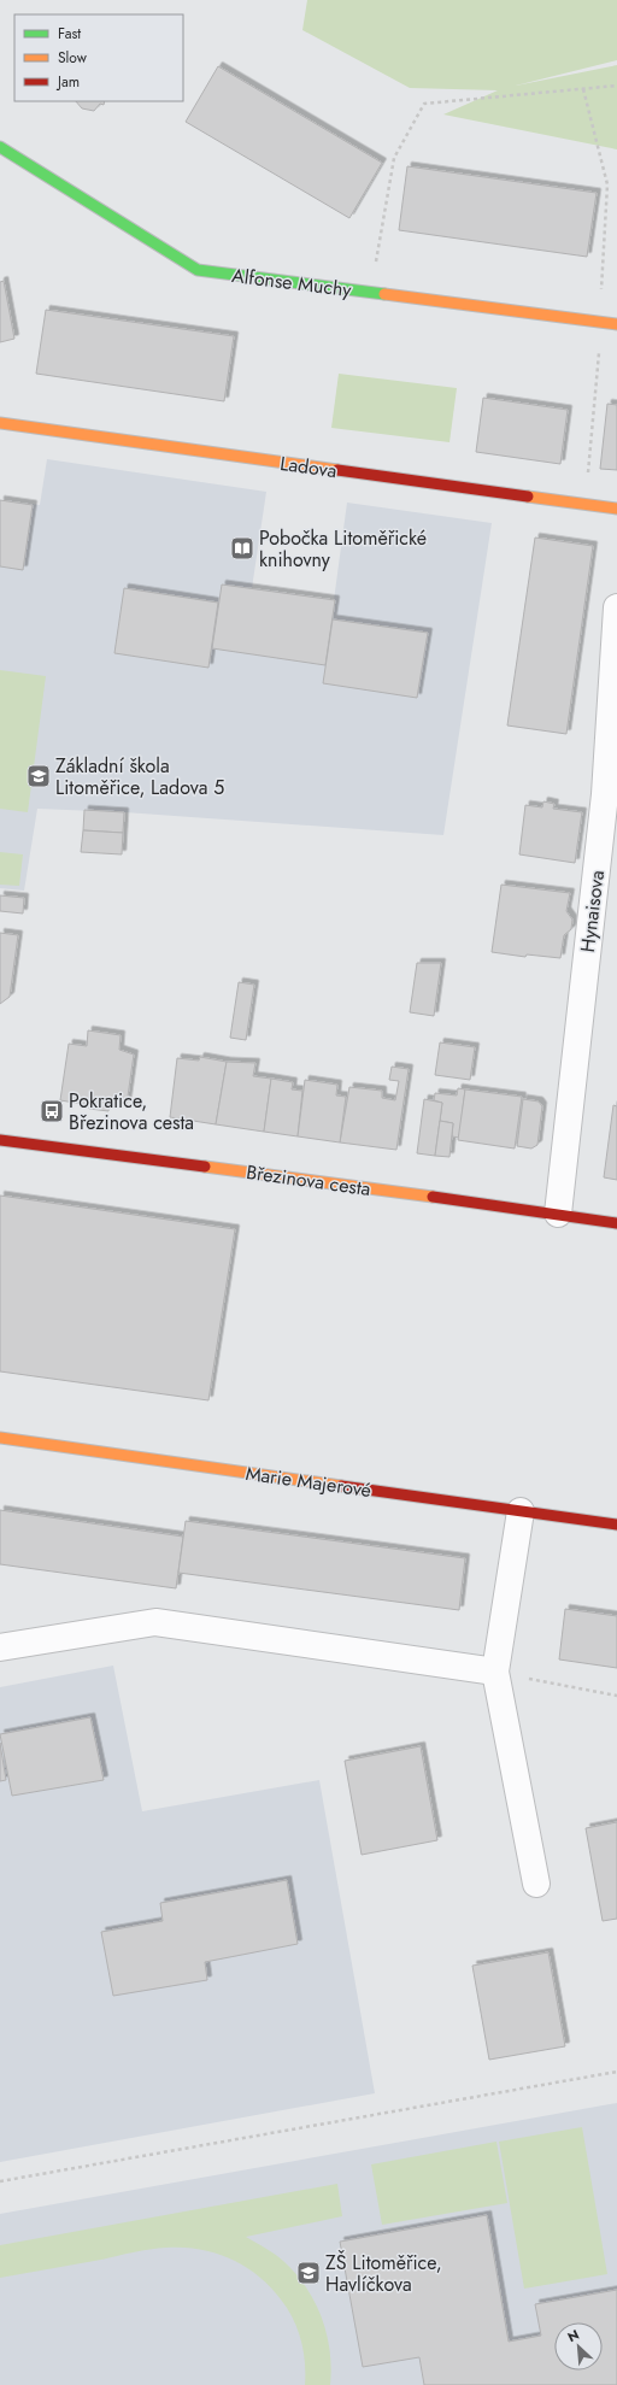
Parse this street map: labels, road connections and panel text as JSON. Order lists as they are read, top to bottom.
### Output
{
  "streets": {
    "street": [
      "Alfonse Muchy",
      "Ladova",
      "Hynaisova",
      "Březinova cesta",
      "Marie Majerové"
    ]
  },
  "crossings": [
    ["Hynaisova", "Březinova cesta"]
  ],
  "places": {
    "library": ["Pobočka Litoměřické knihovny"],
    "school or university": ["Základní škola Litoměřice, Ladova 5", "ZŠ Litoměřice, Havlíčkova"],
    "bus stop": ["Pokratice, Březinova cesta"]
  },
  "legend": ["Fast", "Slow", "Jam"],
  "north": "top left"
}
